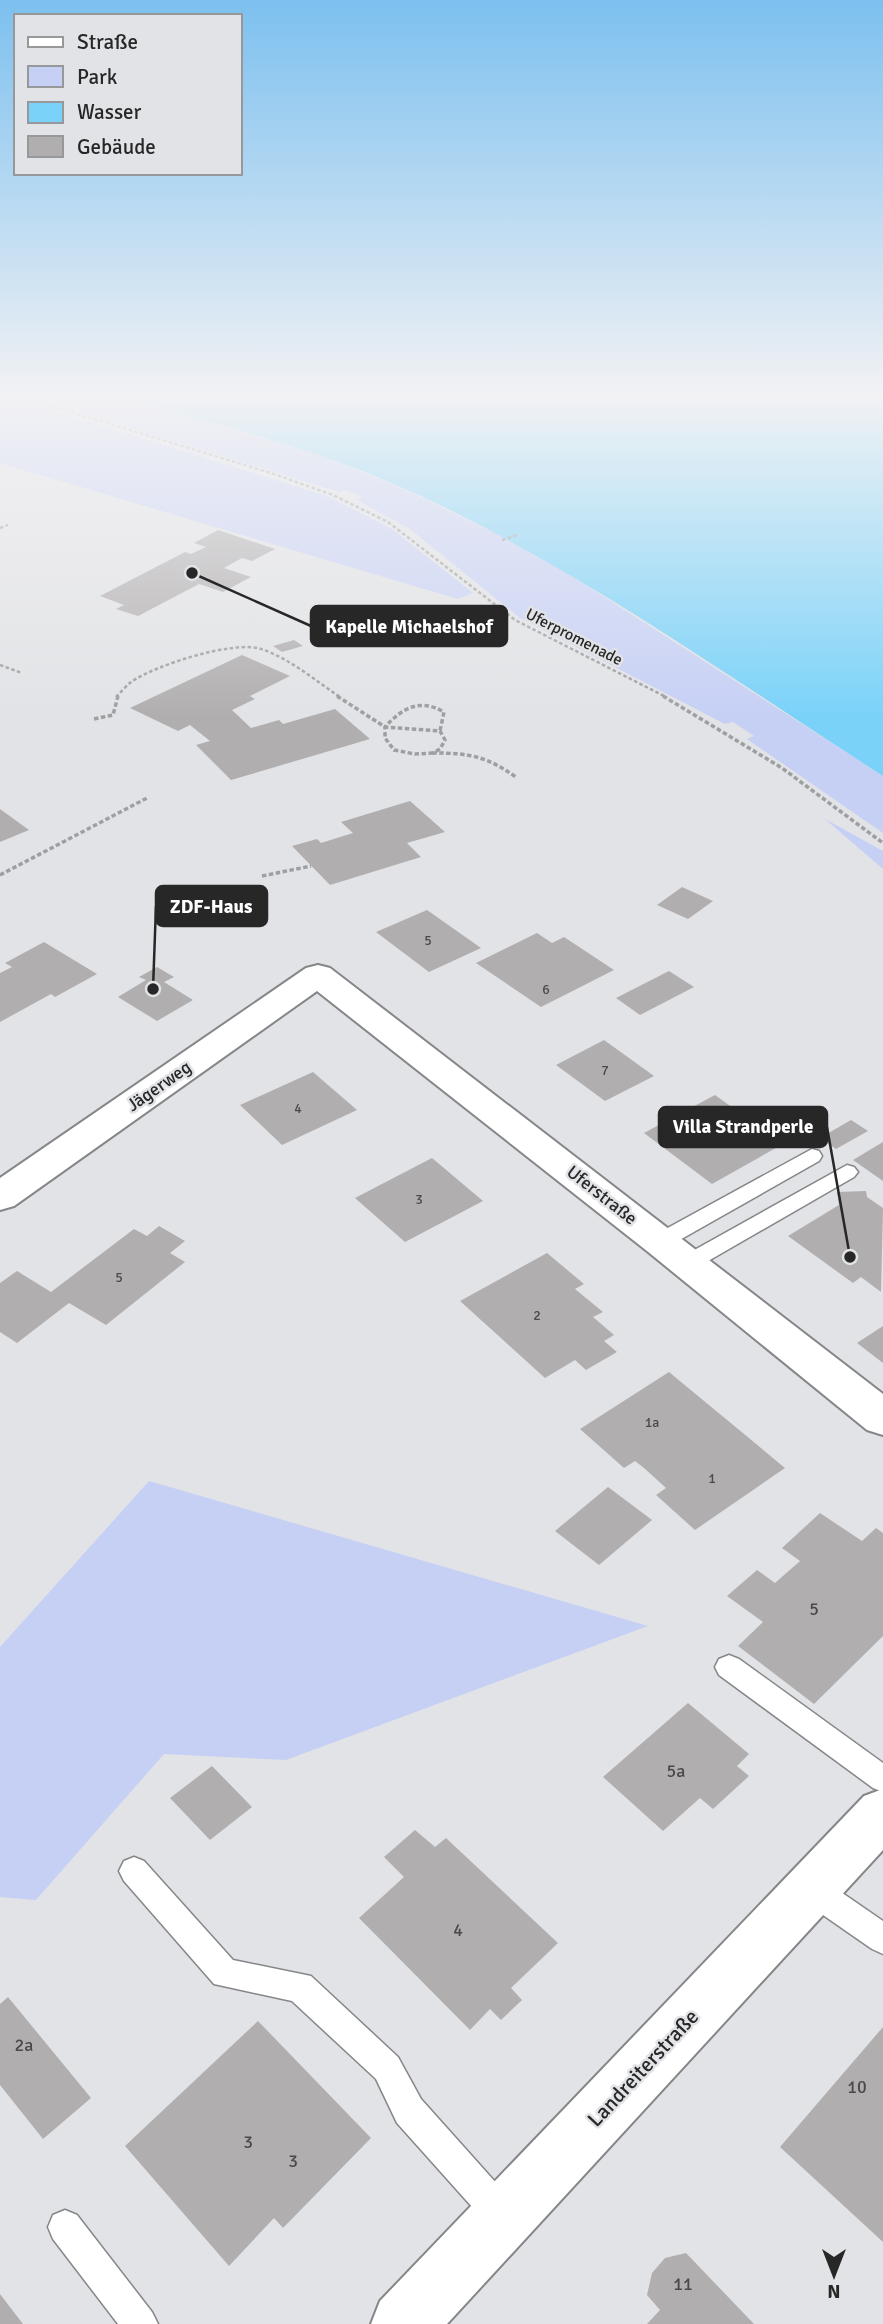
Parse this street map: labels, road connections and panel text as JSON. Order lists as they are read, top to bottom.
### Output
{
  "streets": {
    "street": ["Jägerweg", "Uferstraße", "Landreiterstraße"],
    "path": ["Uferpromenade"]
  },
  "crossings": [
    ["Jägerweg", "Uferstraße"]
  ],
  "places": ["Kapelle Michaelshof", "ZDF-Haus", "Villa Strandperle"],
  "house_numbers": [
    "5",
    "6",
    "7",
    "4",
    "3",
    "5",
    "2",
    "1a",
    "1",
    "5",
    "5a",
    "4",
    "2a",
    "10",
    "3",
    "3",
    "11"
  ],
  "legend": [
    "Straße",
    "Park",
    "Wasser",
    "Gebäude"
  ],
  "north": "bottom"
}
